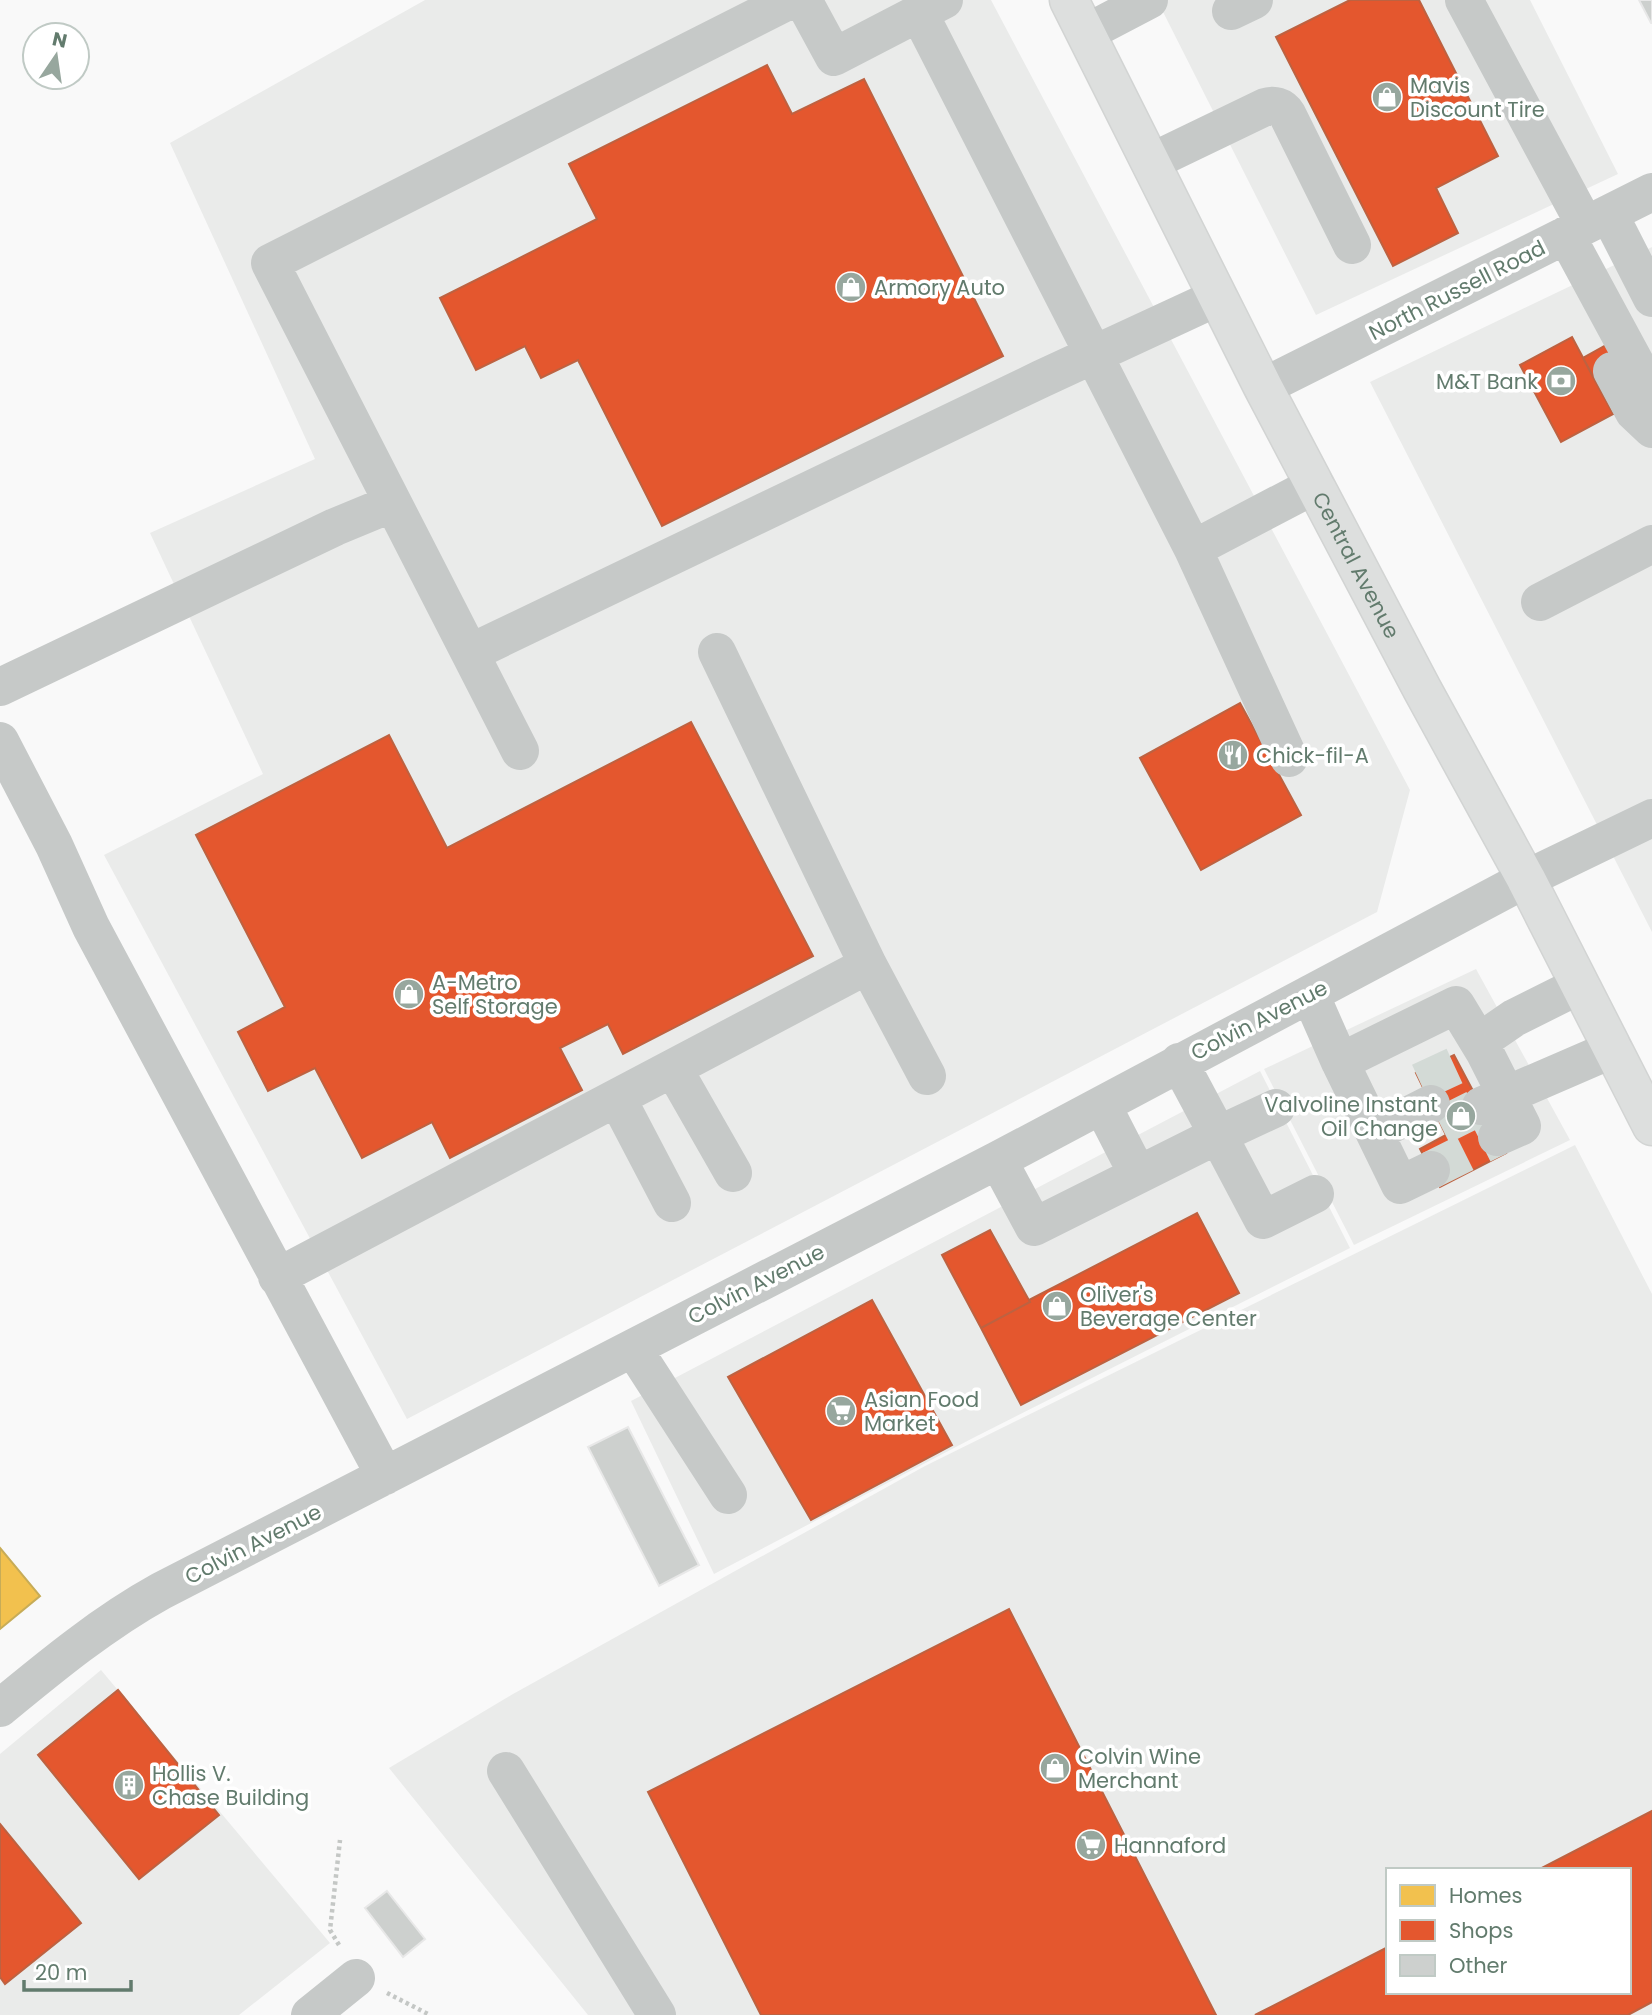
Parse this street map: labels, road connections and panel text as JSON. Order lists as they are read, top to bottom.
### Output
{
  "streets": {
    "main road": ["Central Avenue"],
    "street": ["North Russell Road", "Colvin Avenue"]
  },
  "crossings": [
    ["North Russell Road", "Central Avenue"],
    ["Central Avenue", "Colvin Avenue"]
  ],
  "places": {
    "shop": [
      "Mavis Discount Tire",
      "Armory Auto",
      "A-Metro Self Storage",
      "Valvoline Instant Oil Change",
      "Oliver's Beverage Center",
      "Colvin Wine Merchant"
    ],
    "bank": ["M&T Bank"],
    "restaurant": ["Chick-fil-A"],
    "supermarket": ["Asian Food Market", "Hannaford"],
    "building": ["Hollis V. Chase Building"]
  },
  "legend": ["Homes", "Shops", "Other"],
  "scale_bar": "20 m",
  "north": "top"
}
